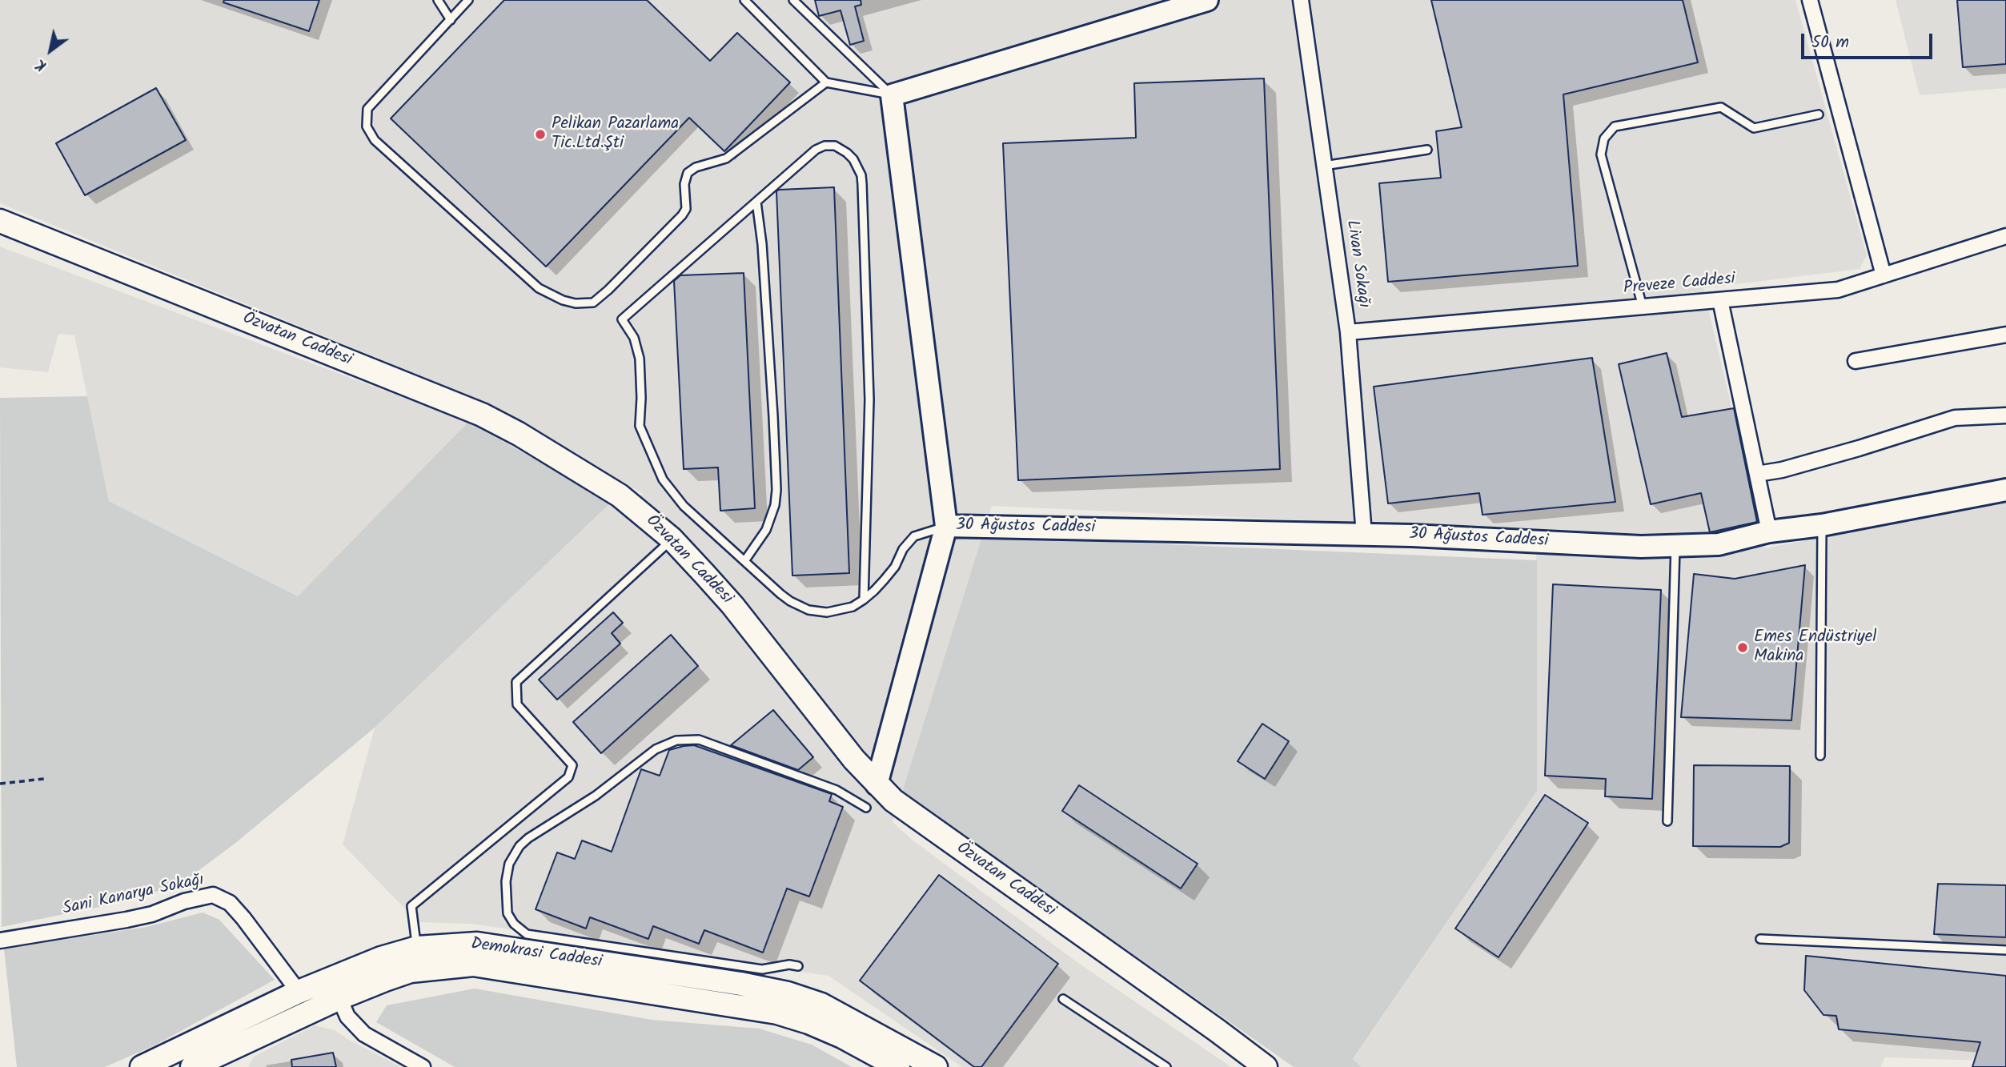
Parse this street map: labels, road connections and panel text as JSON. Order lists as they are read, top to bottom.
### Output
{
  "streets": {
    "main road": ["Özvatan Caddesi", "Demokrasi Caddesi"],
    "street": [
      "Livan Sokağı",
      "Preveze Caddesi",
      "30 Ağustos Caddesi",
      "Sani Kanarya Sokağı"
    ]
  },
  "crossings": [
    ["Livan Sokağı", "Preveze Caddesi"],
    ["Livan Sokağı", "30 Ağustos Caddesi"],
    ["Sani Kanarya Sokağı", "Demokrasi Caddesi"]
  ],
  "places": ["Pelikan Pazarlama Tic.Ltd.Şti", "Emes Endüstriyel Makina"],
  "scale_bar": "50 m",
  "north": "bottom left"
}
